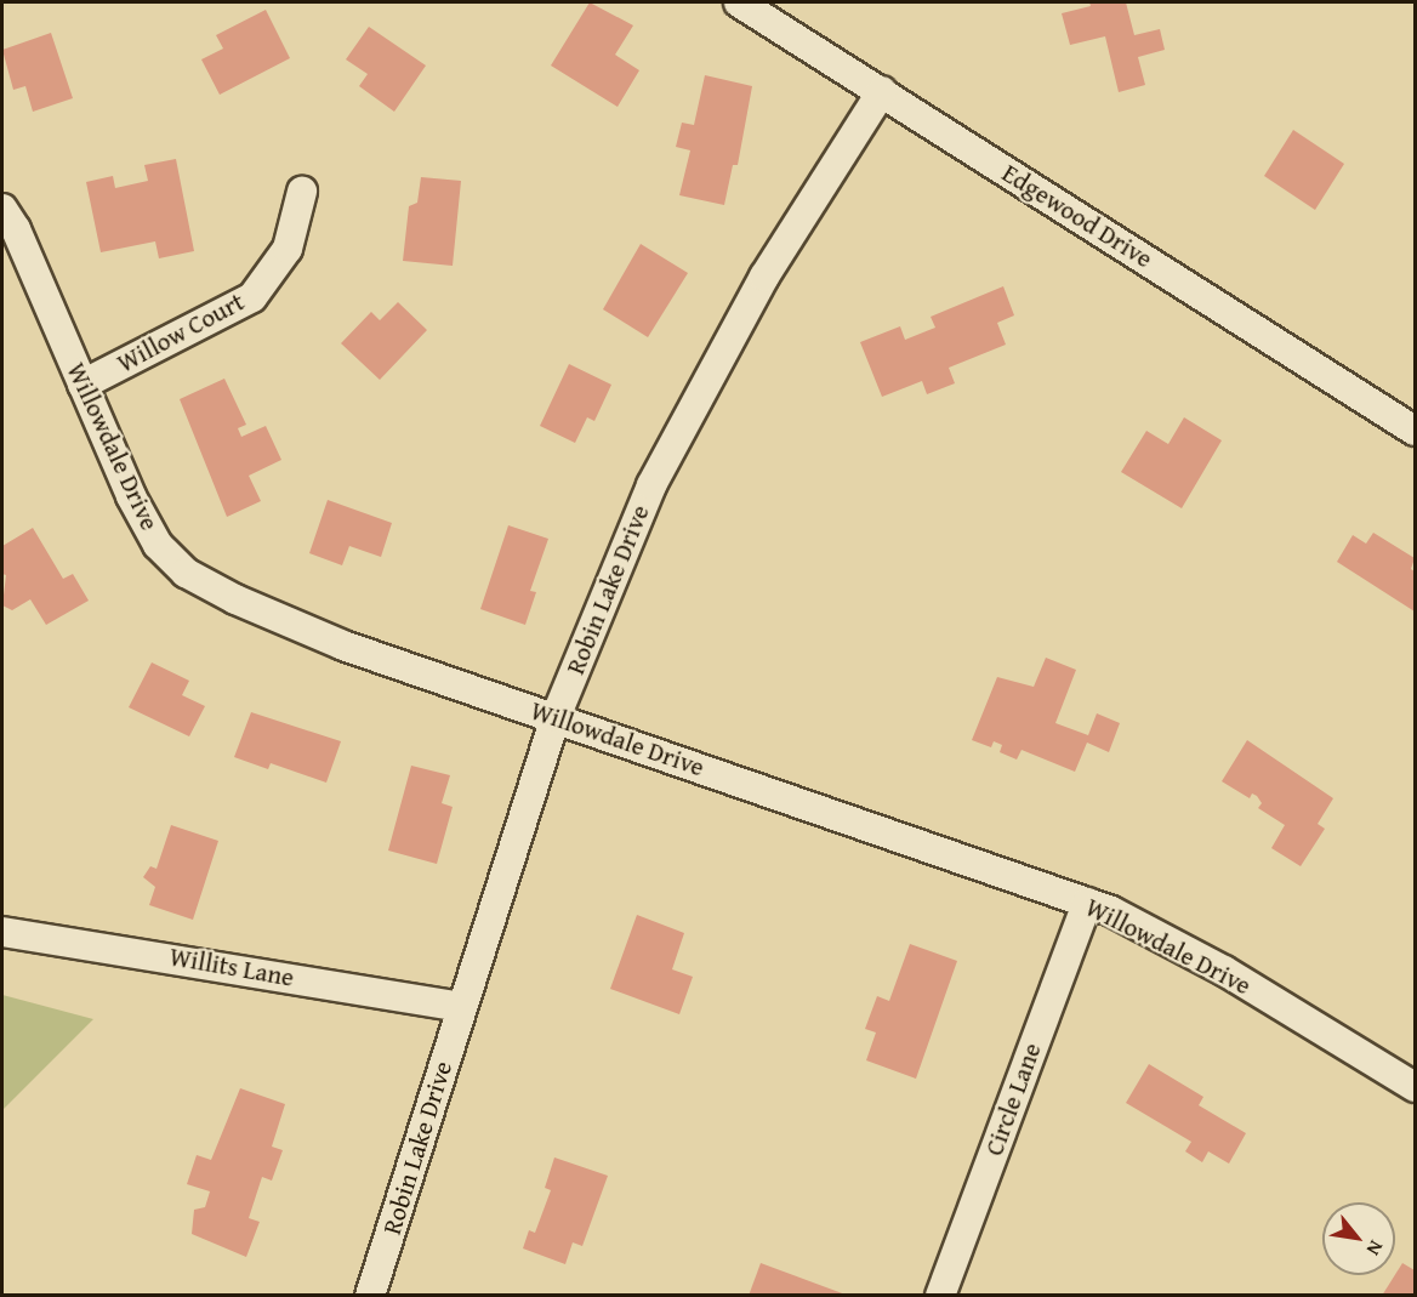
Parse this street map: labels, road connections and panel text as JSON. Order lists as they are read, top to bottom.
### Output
{
  "streets": {
    "street": [
      "Edgewood Drive",
      "Willow Court",
      "Willowdale Drive",
      "Robin Lake Drive",
      "Willits Lane",
      "Circle Lane"
    ]
  },
  "crossings": [
    ["Edgewood Drive", "Robin Lake Drive"],
    ["Willow Court", "Willowdale Drive"],
    ["Willowdale Drive", "Robin Lake Drive"],
    ["Willowdale Drive", "Circle Lane"],
    ["Robin Lake Drive", "Willits Lane"]
  ],
  "north": "bottom right"
}
